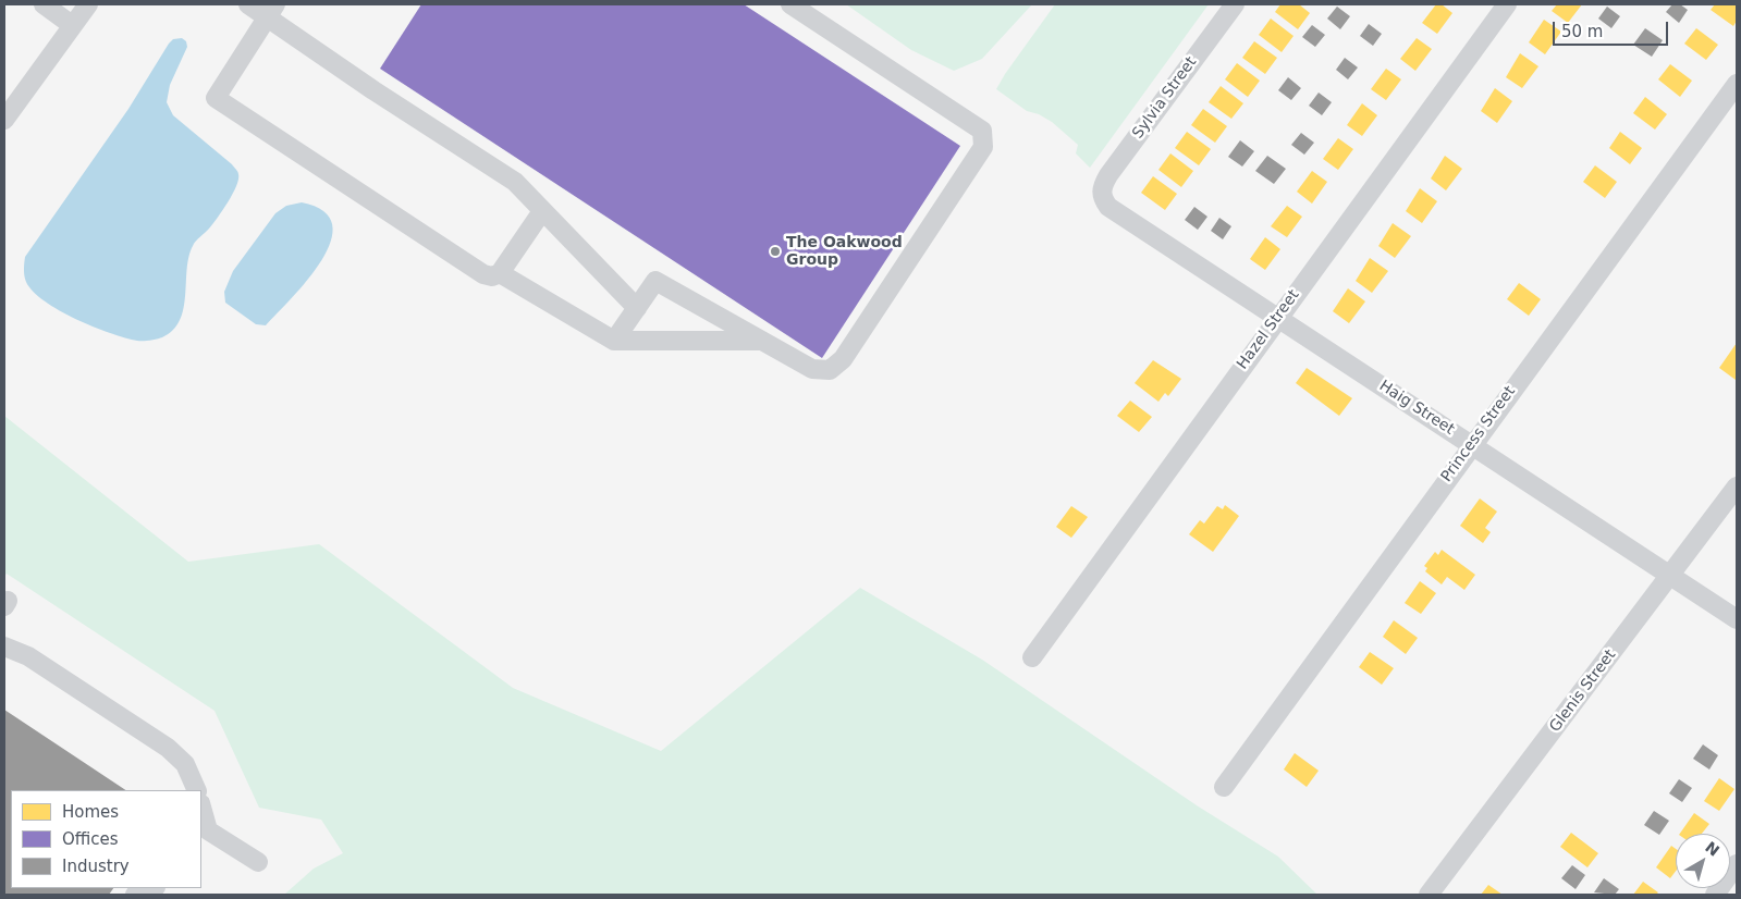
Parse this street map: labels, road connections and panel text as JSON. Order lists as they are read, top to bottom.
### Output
{
  "streets": {
    "street": [
      "Sylvia Street",
      "Hazel Street",
      "Haig Street",
      "Princess Street",
      "Glenis Street"
    ]
  },
  "crossings": [
    ["Sylvia Street", "Haig Street"],
    ["Hazel Street", "Haig Street"],
    ["Haig Street", "Princess Street"],
    ["Haig Street", "Glenis Street"]
  ],
  "places": ["The Oakwood Group"],
  "legend": ["Homes", "Offices", "Industry"],
  "scale_bar": "50 m",
  "north": "top right"
}
